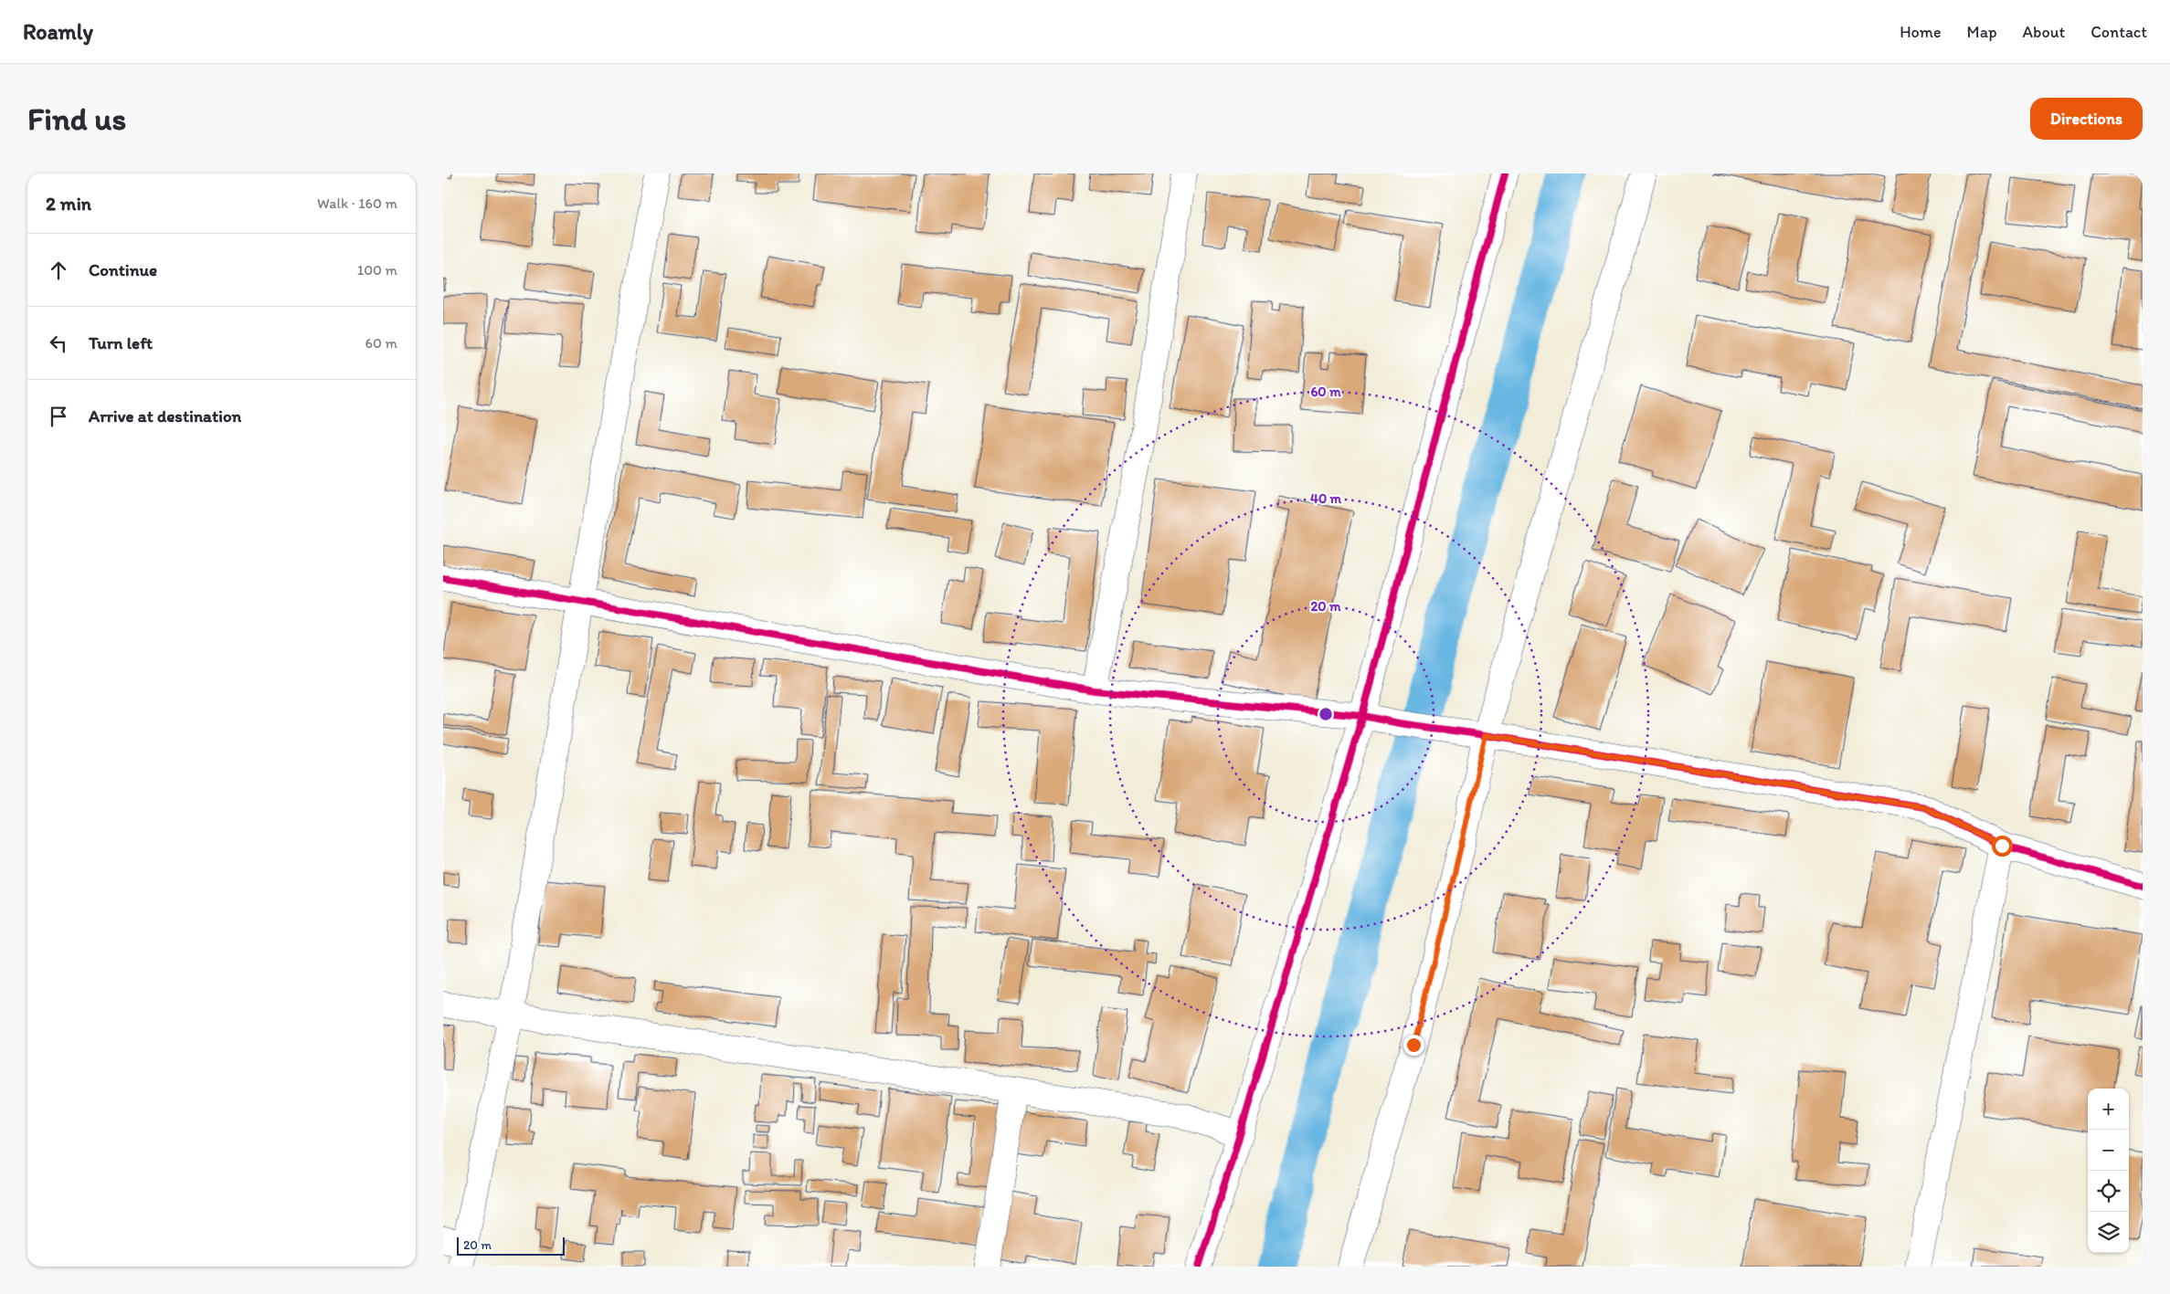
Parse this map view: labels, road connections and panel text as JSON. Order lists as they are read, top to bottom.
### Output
{
  "scale_bar": "20 m",
  "page": {
    "header": "Roamly",
    "nav": [
      "Home",
      "Map",
      "About",
      "Contact"
    ],
    "buttons": "Directions",
    "title": "Find us",
    "heading": ["2 min", "Walk · 160 m"],
    "list": [
      ["Continue", "100 m"],
      ["Turn left", "60 m"],
      "Arrive at destination"
    ],
    "map_buttons": ["+", "−"],
    "scale": "20 m"
  },
  "rings": ["60 m", "40 m", "20 m"]
}
